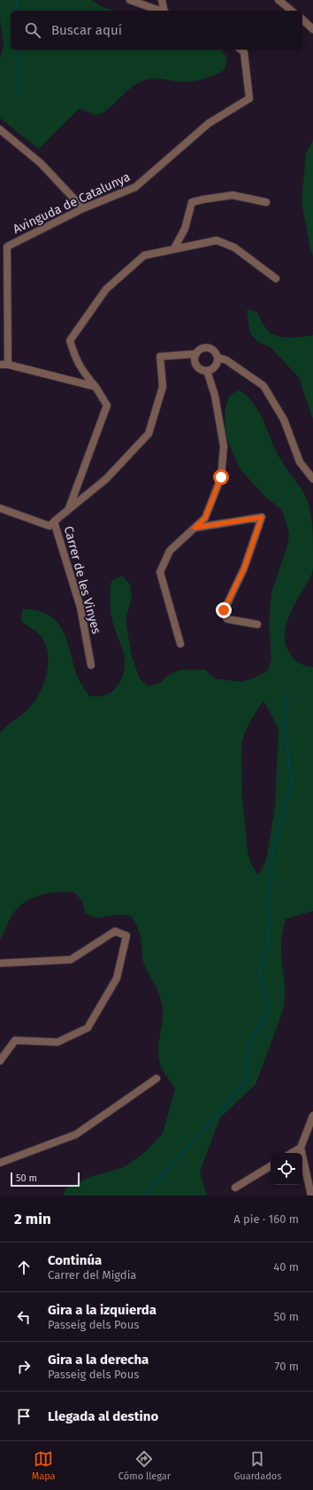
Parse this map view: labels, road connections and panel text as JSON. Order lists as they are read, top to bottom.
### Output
{
  "streets": {
    "street": ["Avinguda de Catalunya", "Carrer de les Vinyes"]
  },
  "scale_bar": "50 m",
  "page": {
    "search": "Buscar aquí",
    "scale": "50 m",
    "heading": ["2 min", "A pie · 160 m"],
    "list": [
      ["Continúa", "Carrer del Migdia", "40 m"],
      ["Gira a la izquierda", "Passeig dels Pous", "50 m"],
      ["Gira a la derecha", "Passeig dels Pous", "70 m"],
      "Llegada al destino"
    ],
    "nav": ["Mapa", "Cómo llegar", "Guardados"]
  }
}
